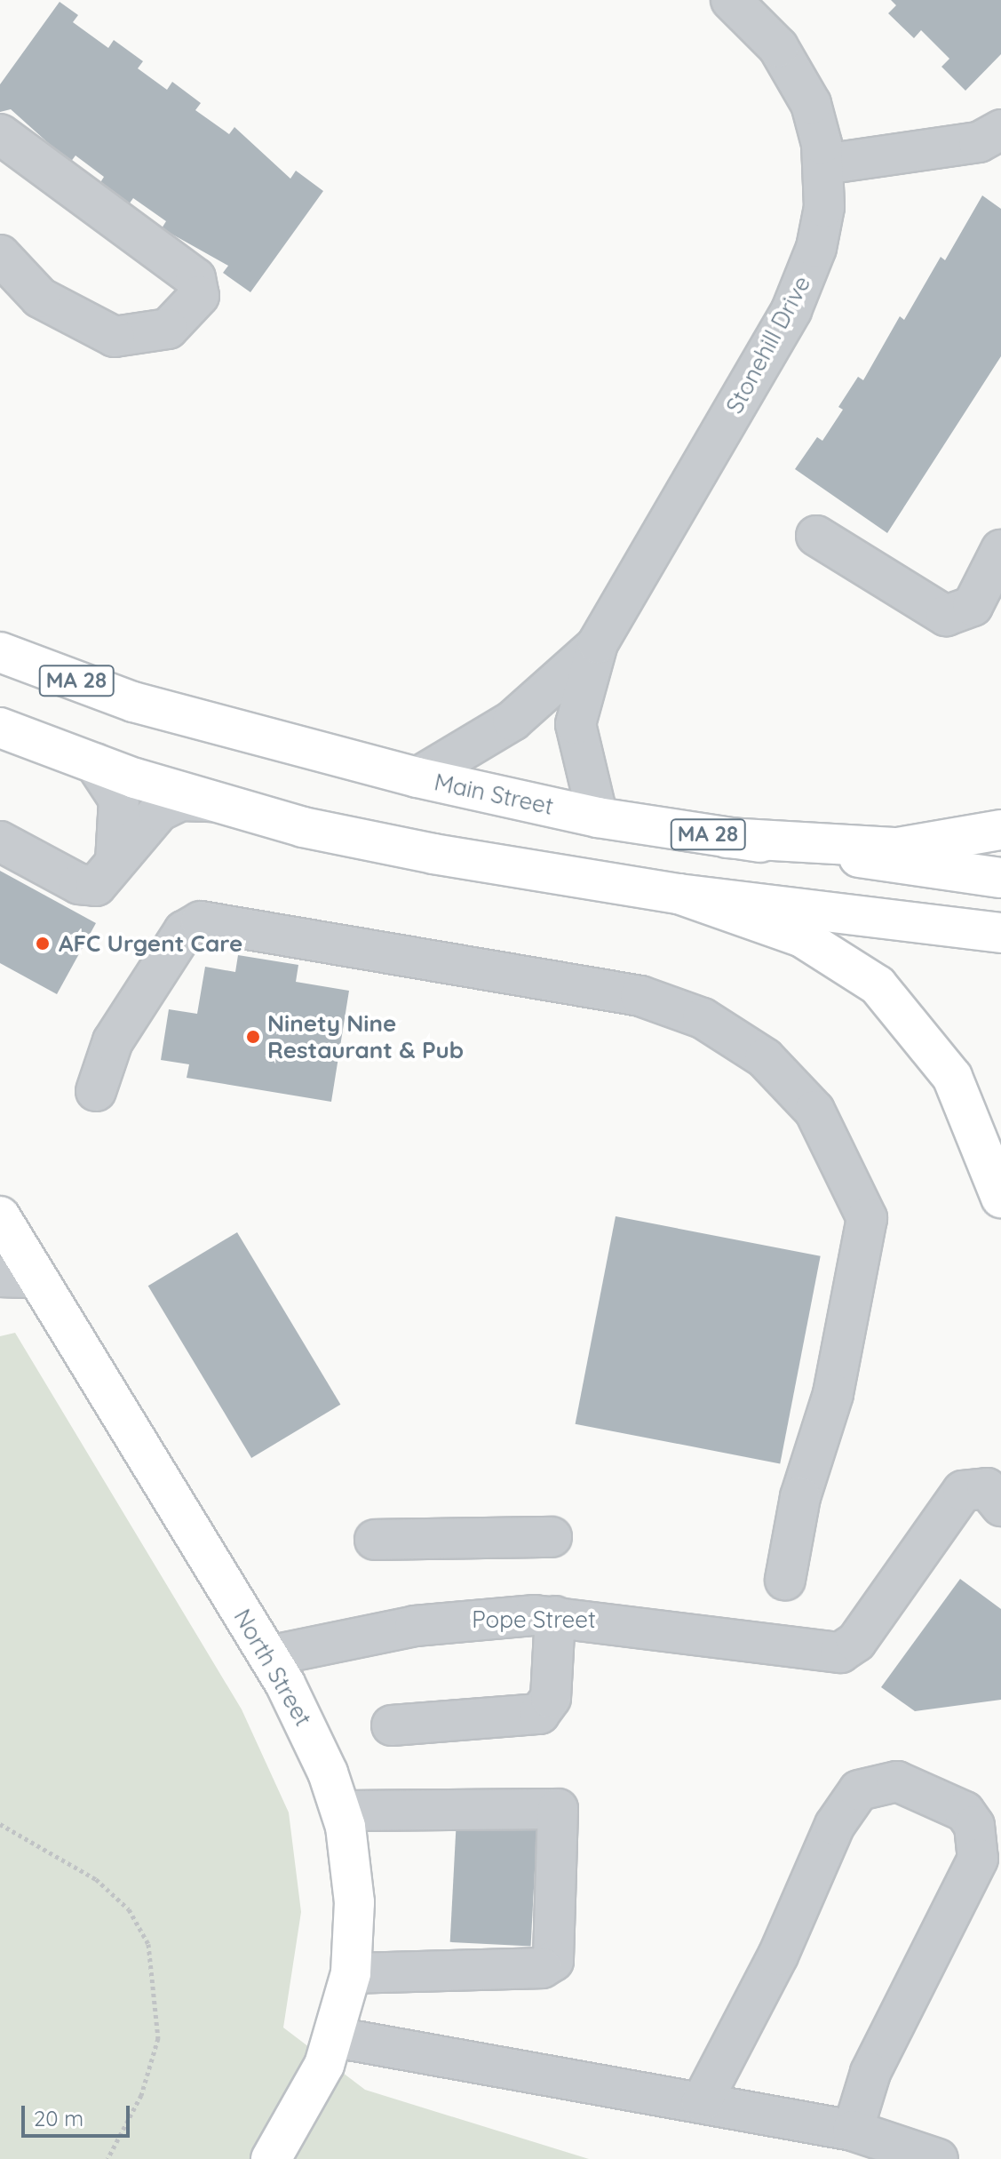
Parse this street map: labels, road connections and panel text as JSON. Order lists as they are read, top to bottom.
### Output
{
  "streets": {
    "main road": ["MA 28", "Main Street", "North Street"],
    "street": ["Stonehill Drive", "Pope Street"]
  },
  "crossings": [
    ["Stonehill Drive", "Main Street"],
    ["Pope Street", "North Street"]
  ],
  "places": ["AFC Urgent Care", "Ninety Nine Restaurant & Pub"],
  "scale_bar": "20 m"
}
